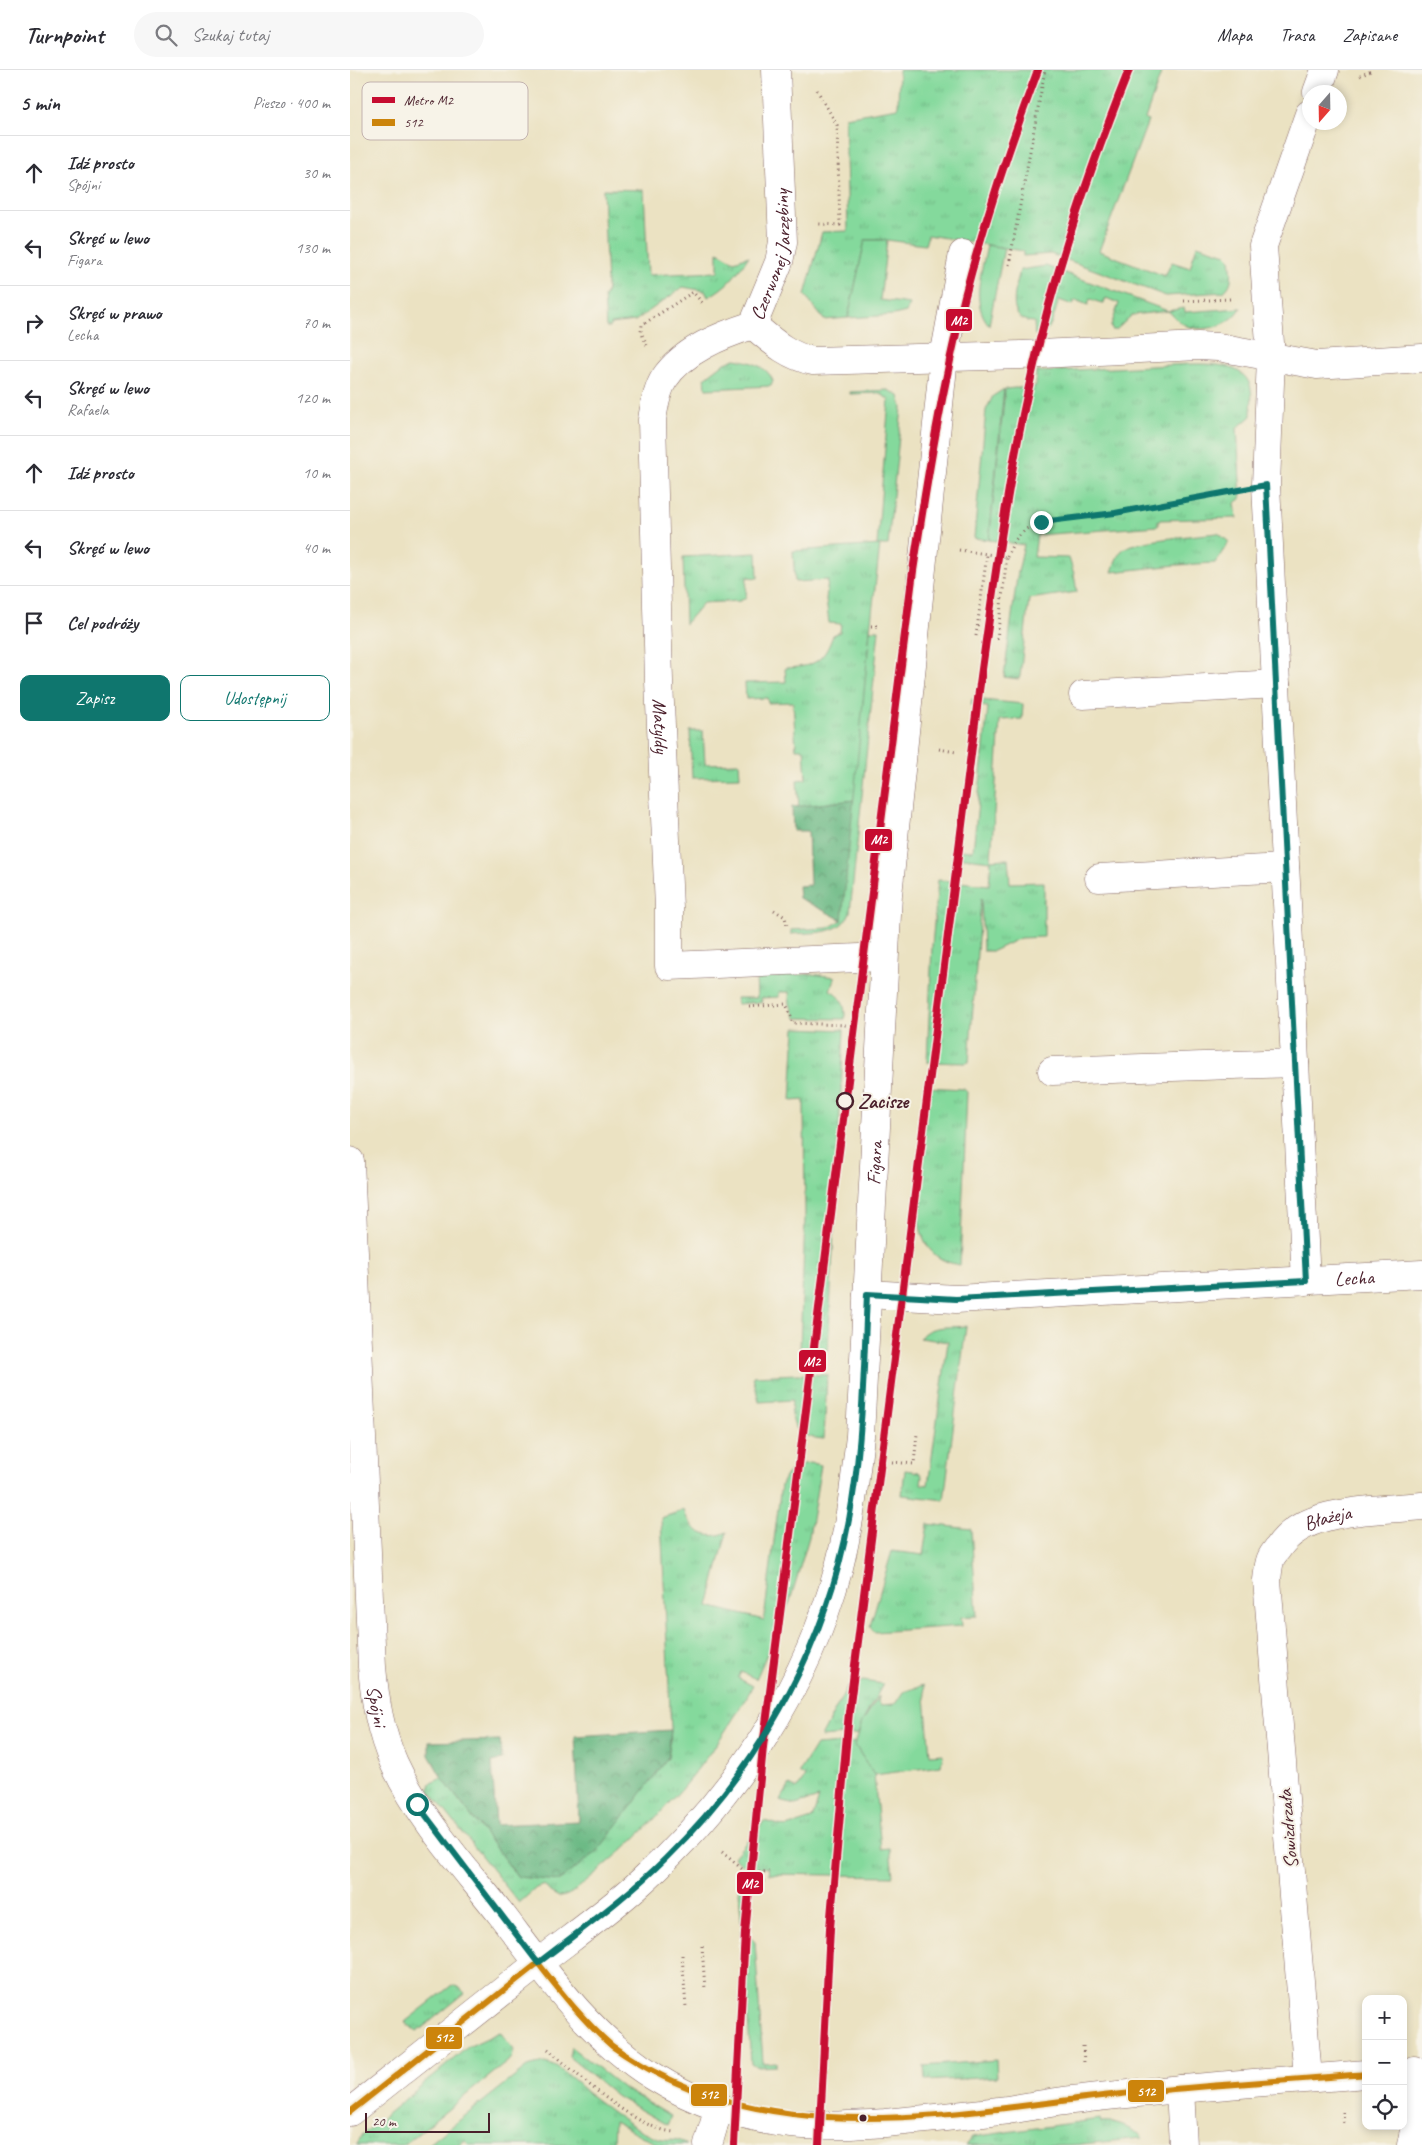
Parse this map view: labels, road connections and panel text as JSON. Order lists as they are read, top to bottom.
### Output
{
  "streets": {
    "street": [
      "Czerwonej Jarzębiny",
      "Matyldy",
      "Figara",
      "Lecha",
      "Błażeja",
      "Spójni",
      "Sowizdrzała"
    ]
  },
  "crossings": [
    ["Czerwonej Jarzębiny", "Matyldy"],
    ["Czerwonej Jarzębiny", "Figara"],
    ["Matyldy", "Figara"],
    ["Figara", "Lecha"],
    ["Figara", "Spójni"],
    ["Błażeja", "Sowizdrzała"],
    ["Spójni", "Sowizdrzała"]
  ],
  "places": ["Zacisze"],
  "lines": ["metro line M2", "transit line 512"],
  "legend": ["Metro M2", "512"],
  "scale_bar": "20 m",
  "north": "bottom",
  "page": {
    "header": "Turnpoint",
    "search": "Szukaj tutaj",
    "nav": ["Mapa", "Trasa", "Zapisane"],
    "heading": ["5 min", "Pieszo · 400 m"],
    "list": [
      ["Idź prosto", "Spójni", "30 m"],
      ["Skręć w lewo", "Figara", "130 m"],
      ["Skręć w prawo", "Lecha", "70 m"],
      ["Skręć w lewo", "Rafaela", "120 m"],
      ["Idź prosto", "10 m"],
      ["Skręć w lewo", "40 m"],
      "Cel podróży"
    ],
    "buttons": ["Zapisz", "Udostępnij"],
    "map_buttons": ["+", "−"],
    "scale": "20 m"
  }
}
